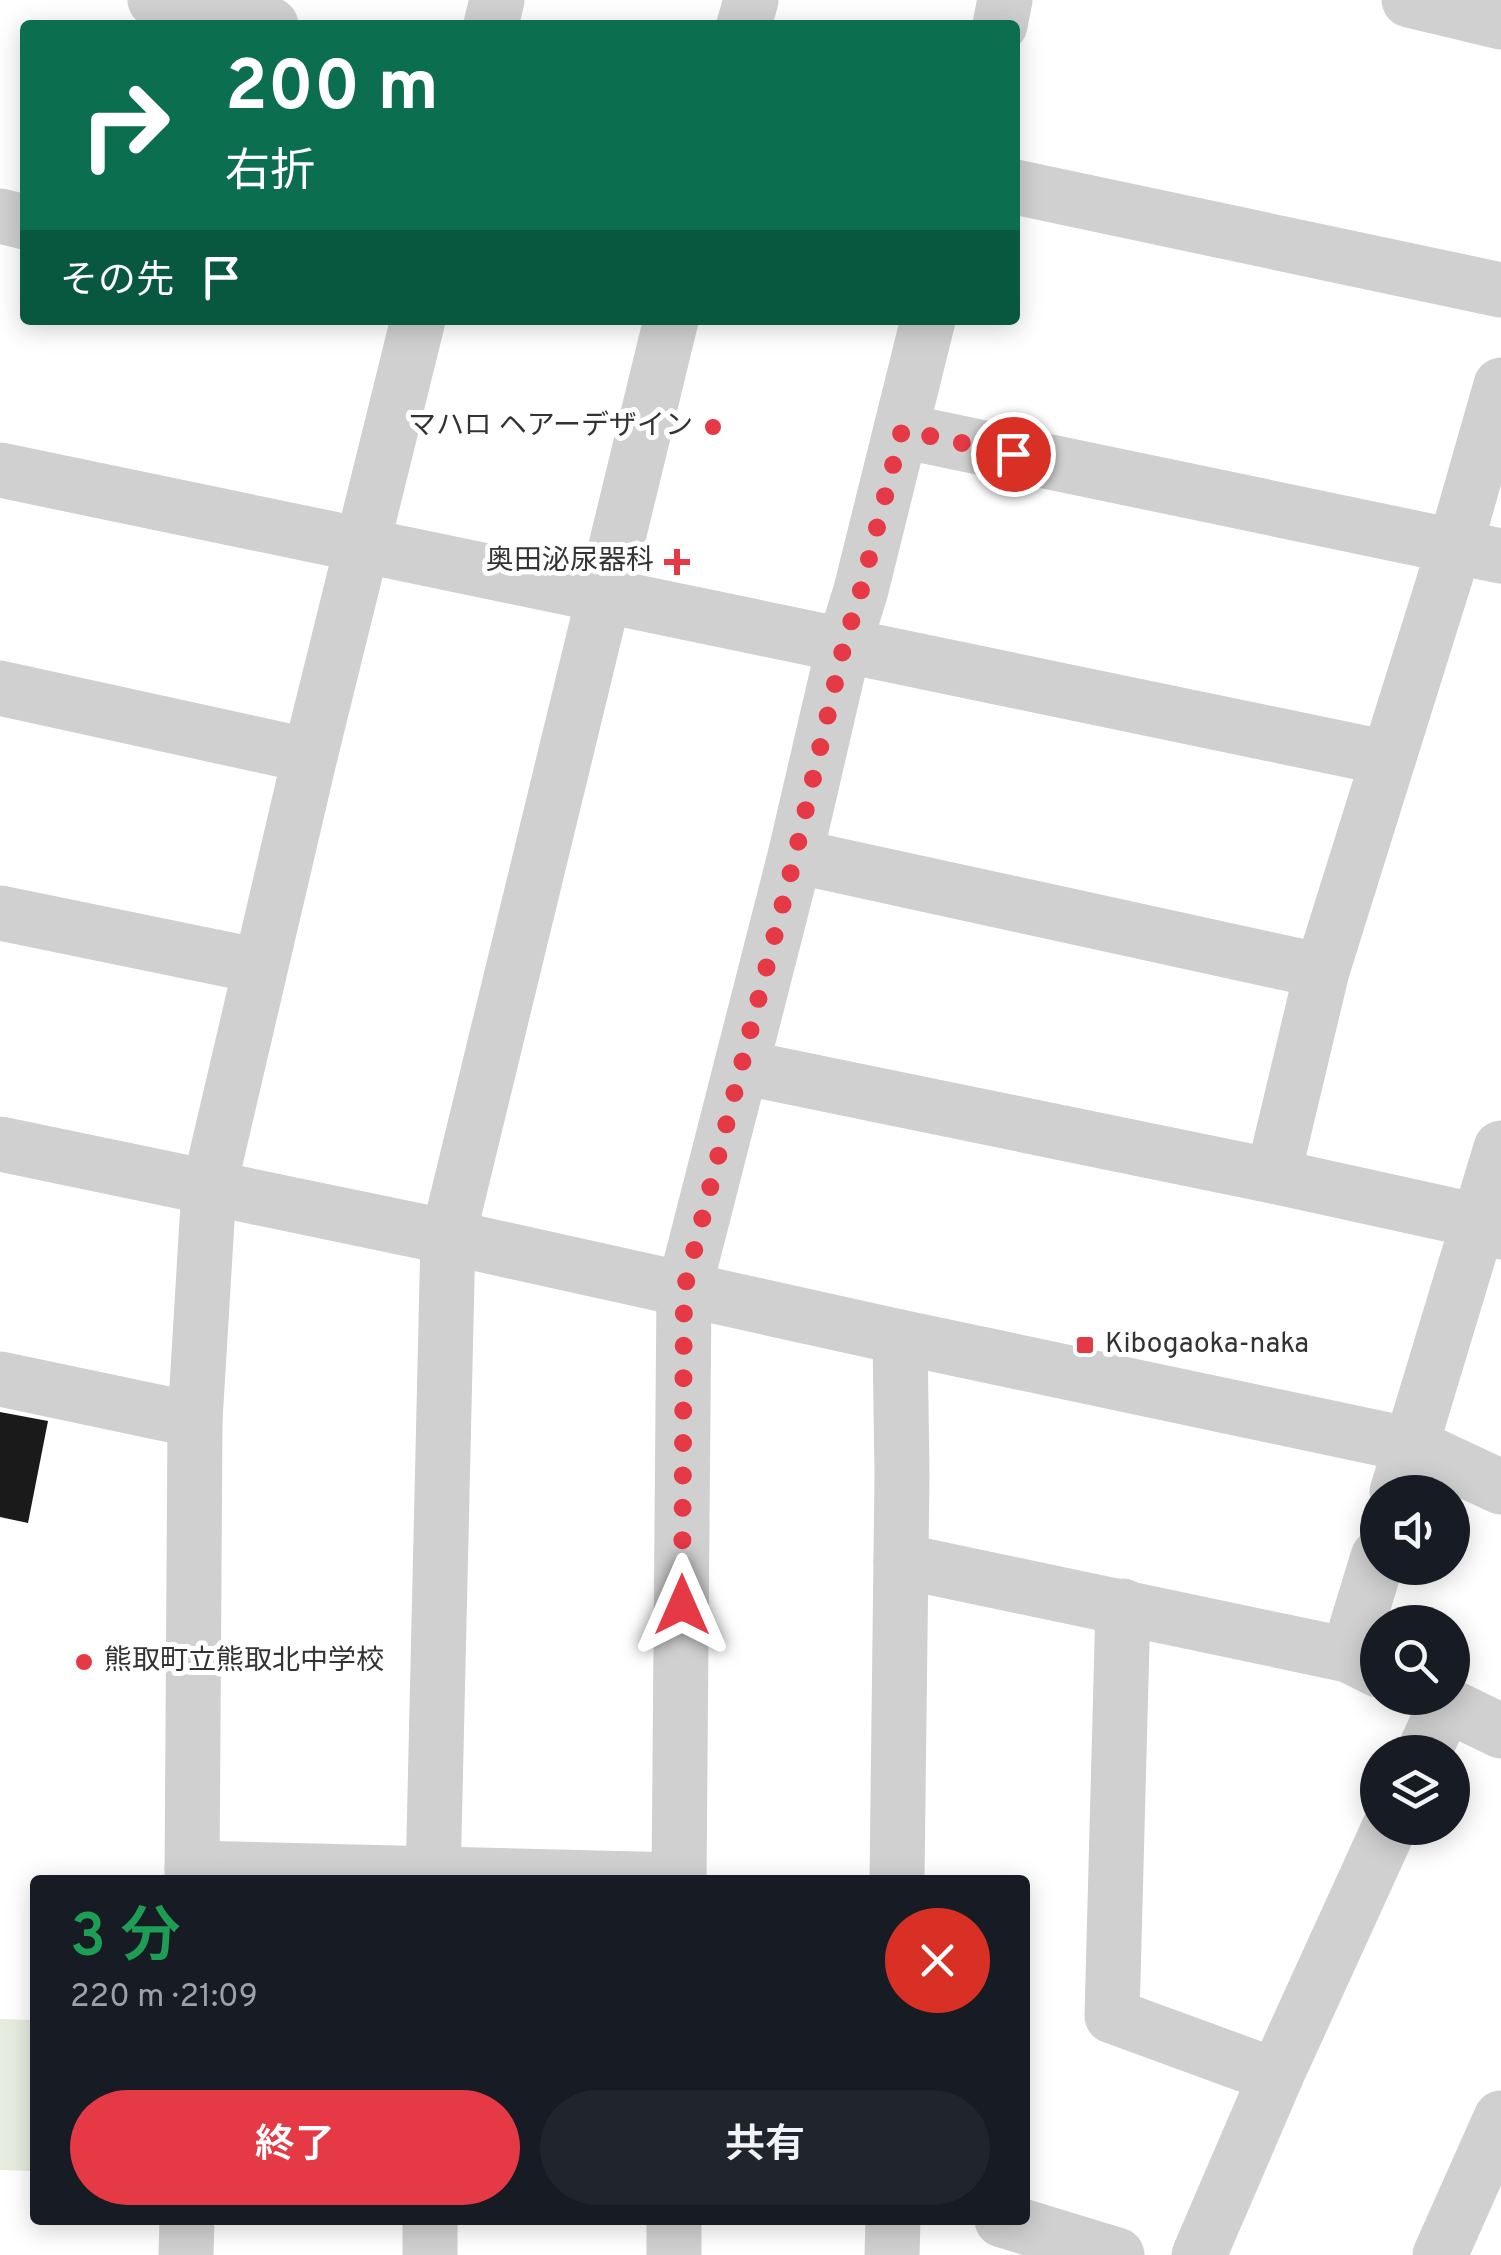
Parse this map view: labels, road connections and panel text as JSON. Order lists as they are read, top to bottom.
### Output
{
  "places": {
    "other": ["マハロ ヘアーデザイン", "熊取町立熊取北中学校"],
    "health": ["奥田泌尿器科"],
    "transit": ["Kibogaoka-naka"]
  },
  "page": {
    "turn": ["200 m", "右折"],
    "then": "その先",
    "heading": ["3 分", "220 m · 21:09"],
    "buttons": ["終了", "共有"]
  }
}
